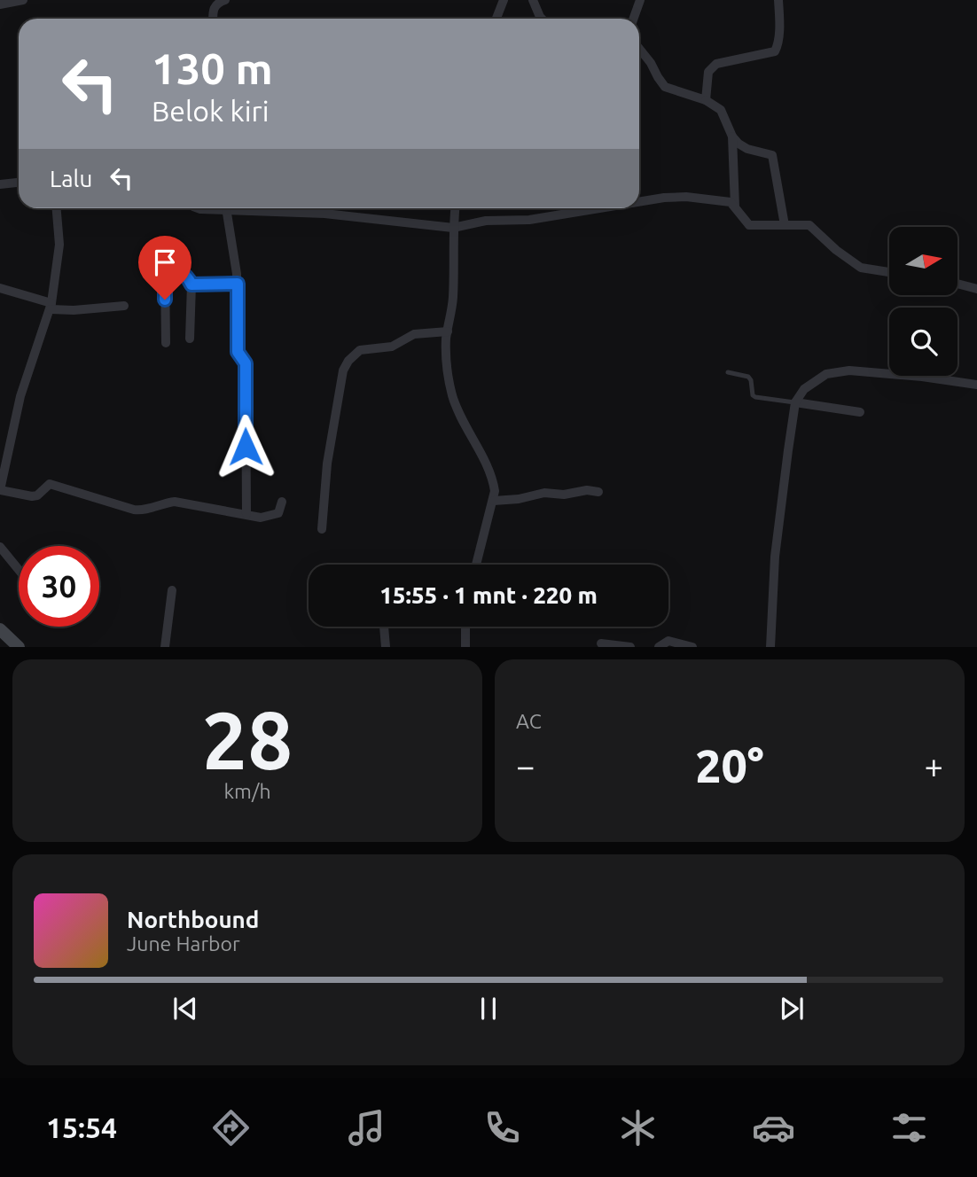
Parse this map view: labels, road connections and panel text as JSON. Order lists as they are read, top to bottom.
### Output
{
  "north": "right",
  "page": {
    "turn": ["130 m", "Belok kiri"],
    "then": "Lalu",
    "limit": "30",
    "trip": "15:55 · 1 mnt · 220 m",
    "tile": [
      ["28", "km/h"],
      "AC"
    ],
    "heat": ["−", "20°", "+"],
    "song": ["Northbound", "June Harbor"],
    "tabs": "15:54"
  }
}
